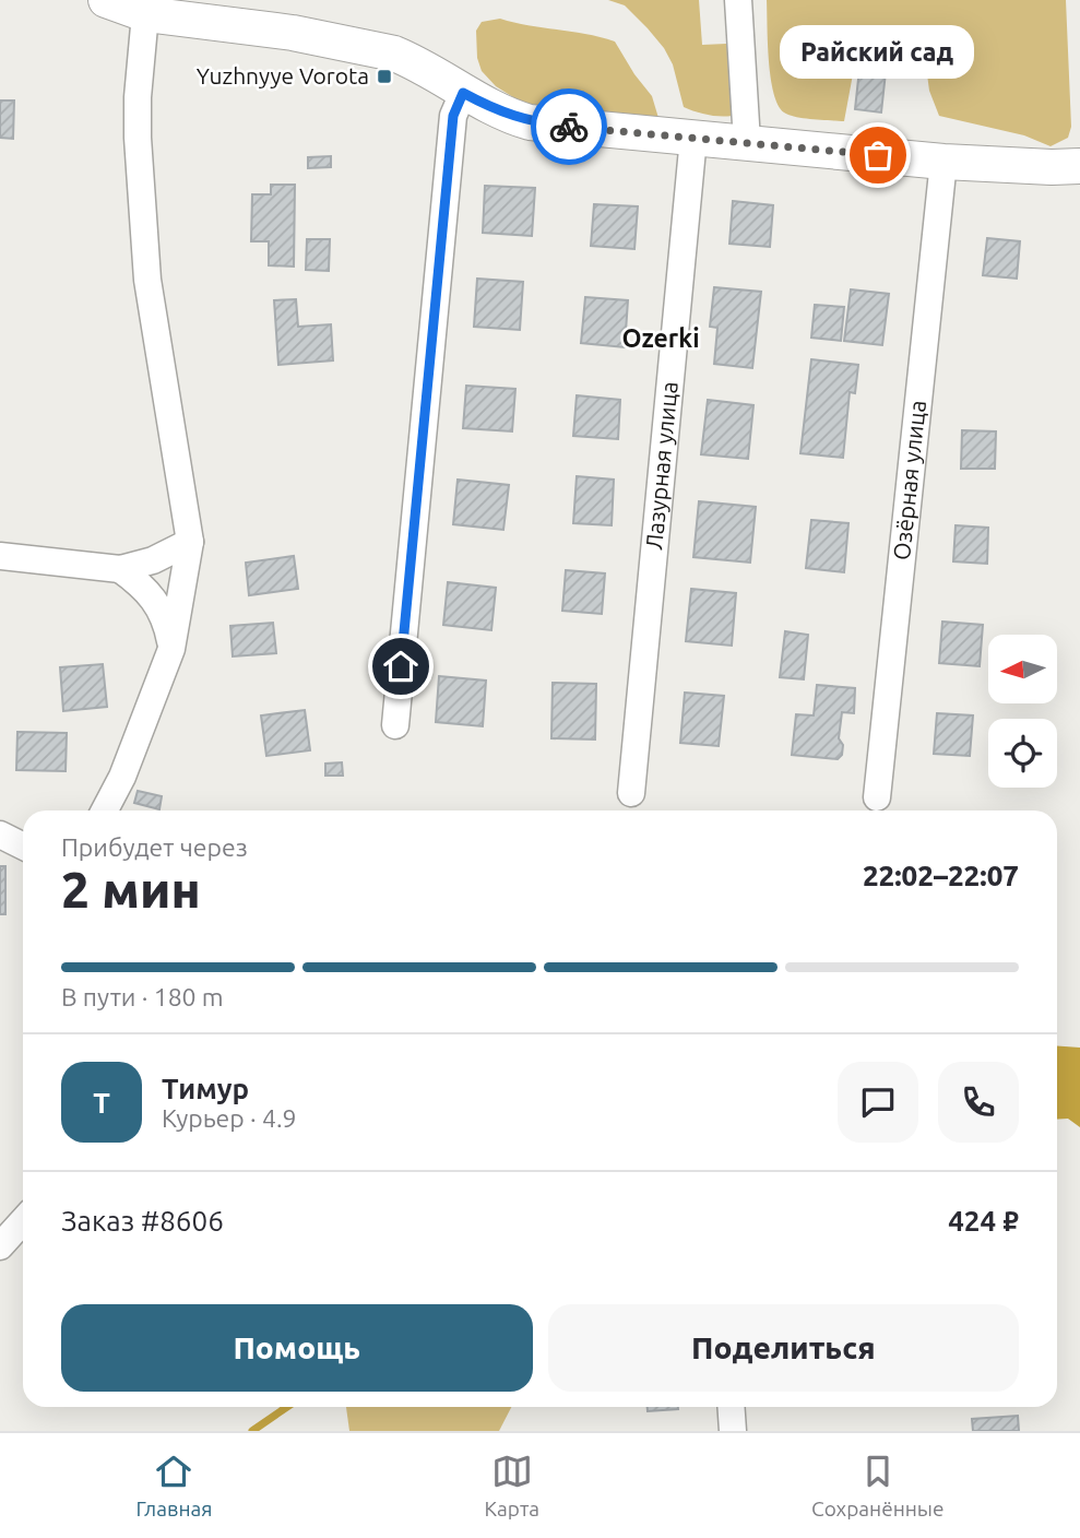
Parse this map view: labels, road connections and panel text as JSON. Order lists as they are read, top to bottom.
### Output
{
  "streets": {
    "street": ["Лазурная улица", "Озёрная улица"]
  },
  "districts": ["Ozerki"],
  "places": {
    "transit": ["Yuzhnyye Vorota"],
    "other": ["Райский сад"]
  },
  "north": "left",
  "page": {
    "bubble": "Райский сад",
    "heading": ["2 мин", "Прибудет через", "22:02–22:07"],
    "panel": [
      "Тимур",
      "Курьер · 4.9",
      "Заказ #8606",
      "424 ₽"
    ],
    "bar": "В пути · 180 m",
    "round": "Т",
    "buttons": ["Помощь", "Поделиться"],
    "tabs": ["Главная", "Карта", "Сохранённые"]
  }
}
